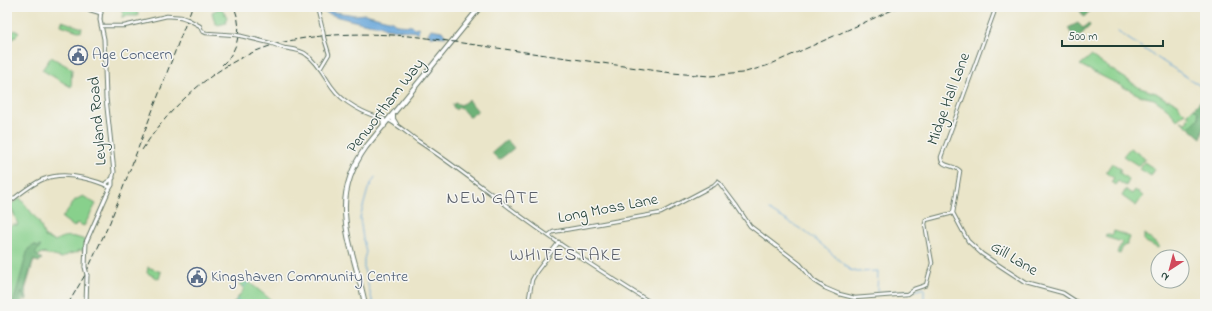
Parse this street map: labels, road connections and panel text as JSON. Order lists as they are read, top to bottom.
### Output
{
  "streets": {
    "highway": ["Penwortham Way"],
    "main road": ["Leyland Road"],
    "street": ["Midge Hall Lane", "Long Moss Lane", "Gill Lane"]
  },
  "crossings": [
    ["Midge Hall Lane", "Long Moss Lane"],
    ["Midge Hall Lane", "Gill Lane"],
    ["Long Moss Lane", "Gill Lane"]
  ],
  "districts": ["NEW GATE", "WHITESTAKE"],
  "places": {
    "public building": ["Age Concern", "Kingshaven Community Centre"]
  },
  "scale_bar": "500 m",
  "north": "bottom left"
}
